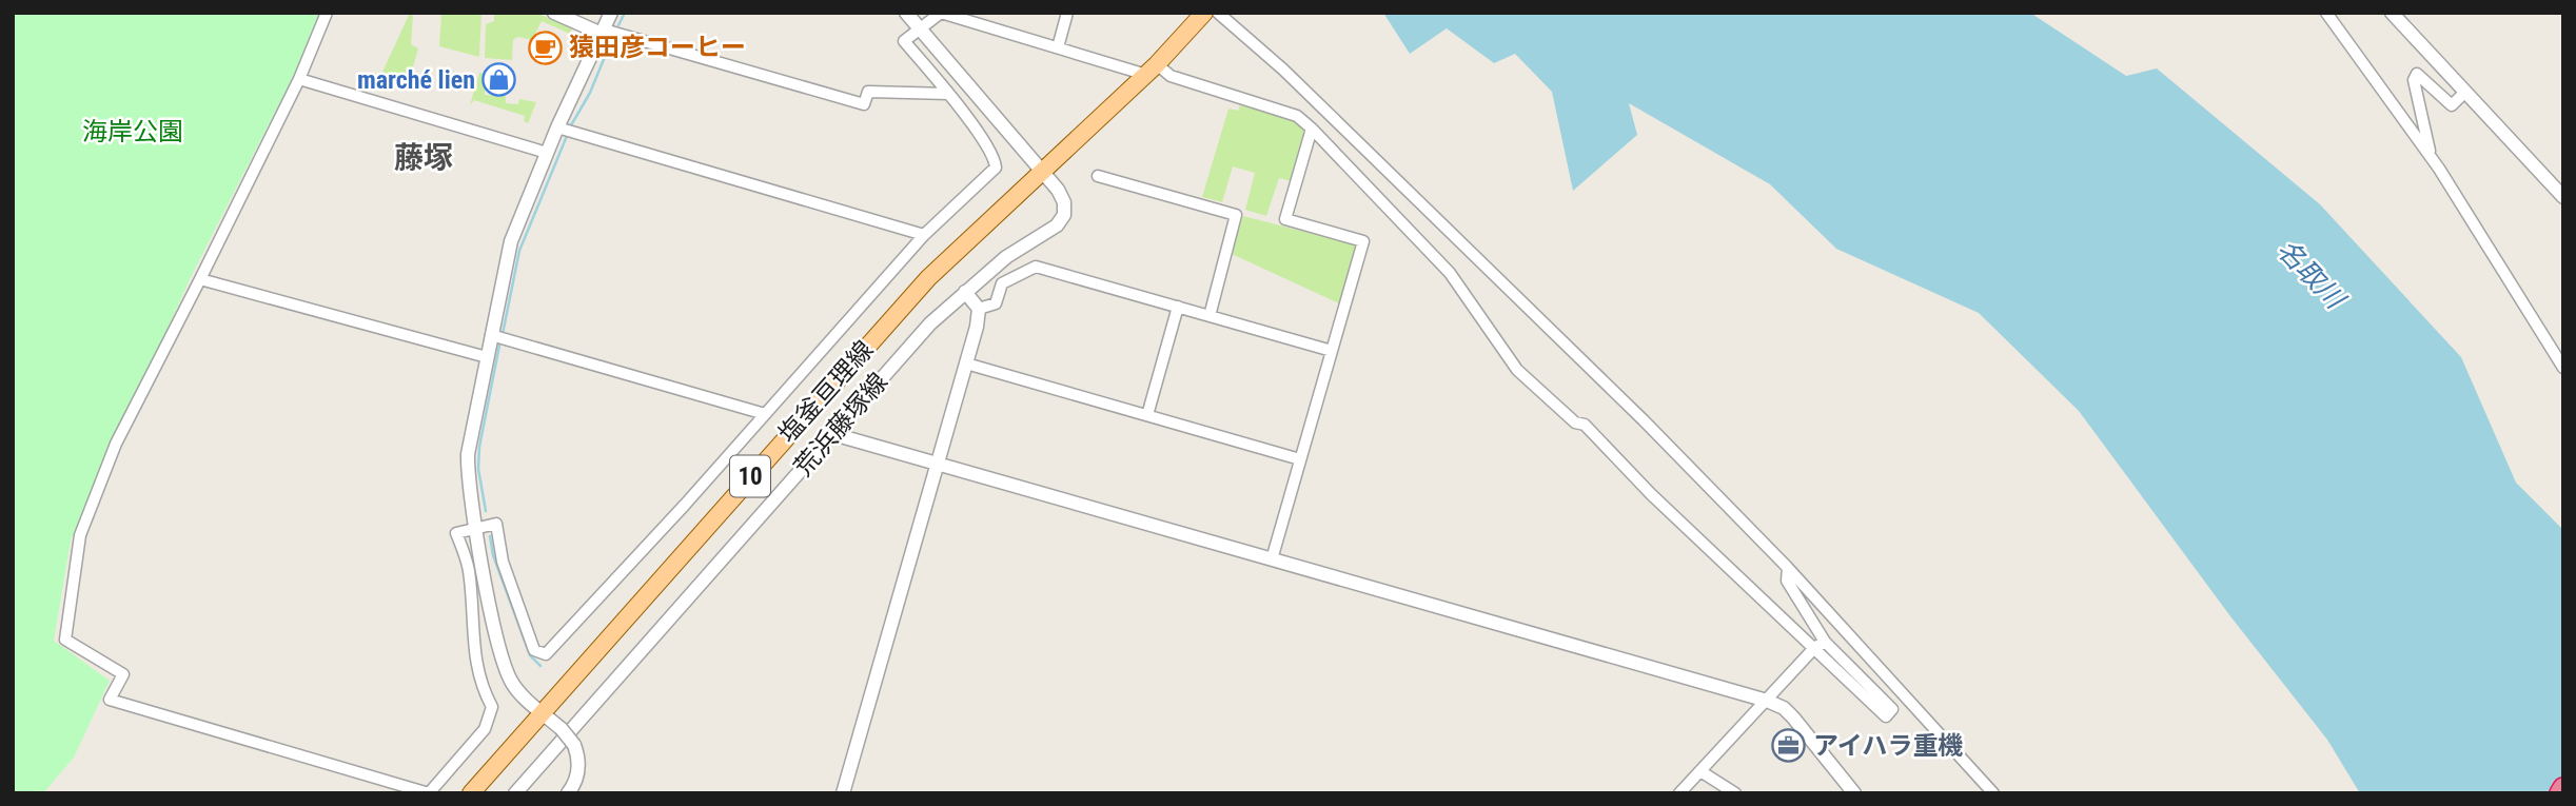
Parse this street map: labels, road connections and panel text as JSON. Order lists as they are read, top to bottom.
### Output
{
  "streets": {
    "main road": ["塩釜亘理線", "10"],
    "street": ["荒浜藤塚線"]
  },
  "crossings": [
    ["塩釜亘理線", "荒浜藤塚線"]
  ],
  "districts": ["藤塚"],
  "water": ["名取川"],
  "parks": ["海岸公園"],
  "places": {
    "cafe": ["猿田彦コーヒー"],
    "shop": ["marché lien"],
    "office": ["アイハラ重機"]
  }
}
